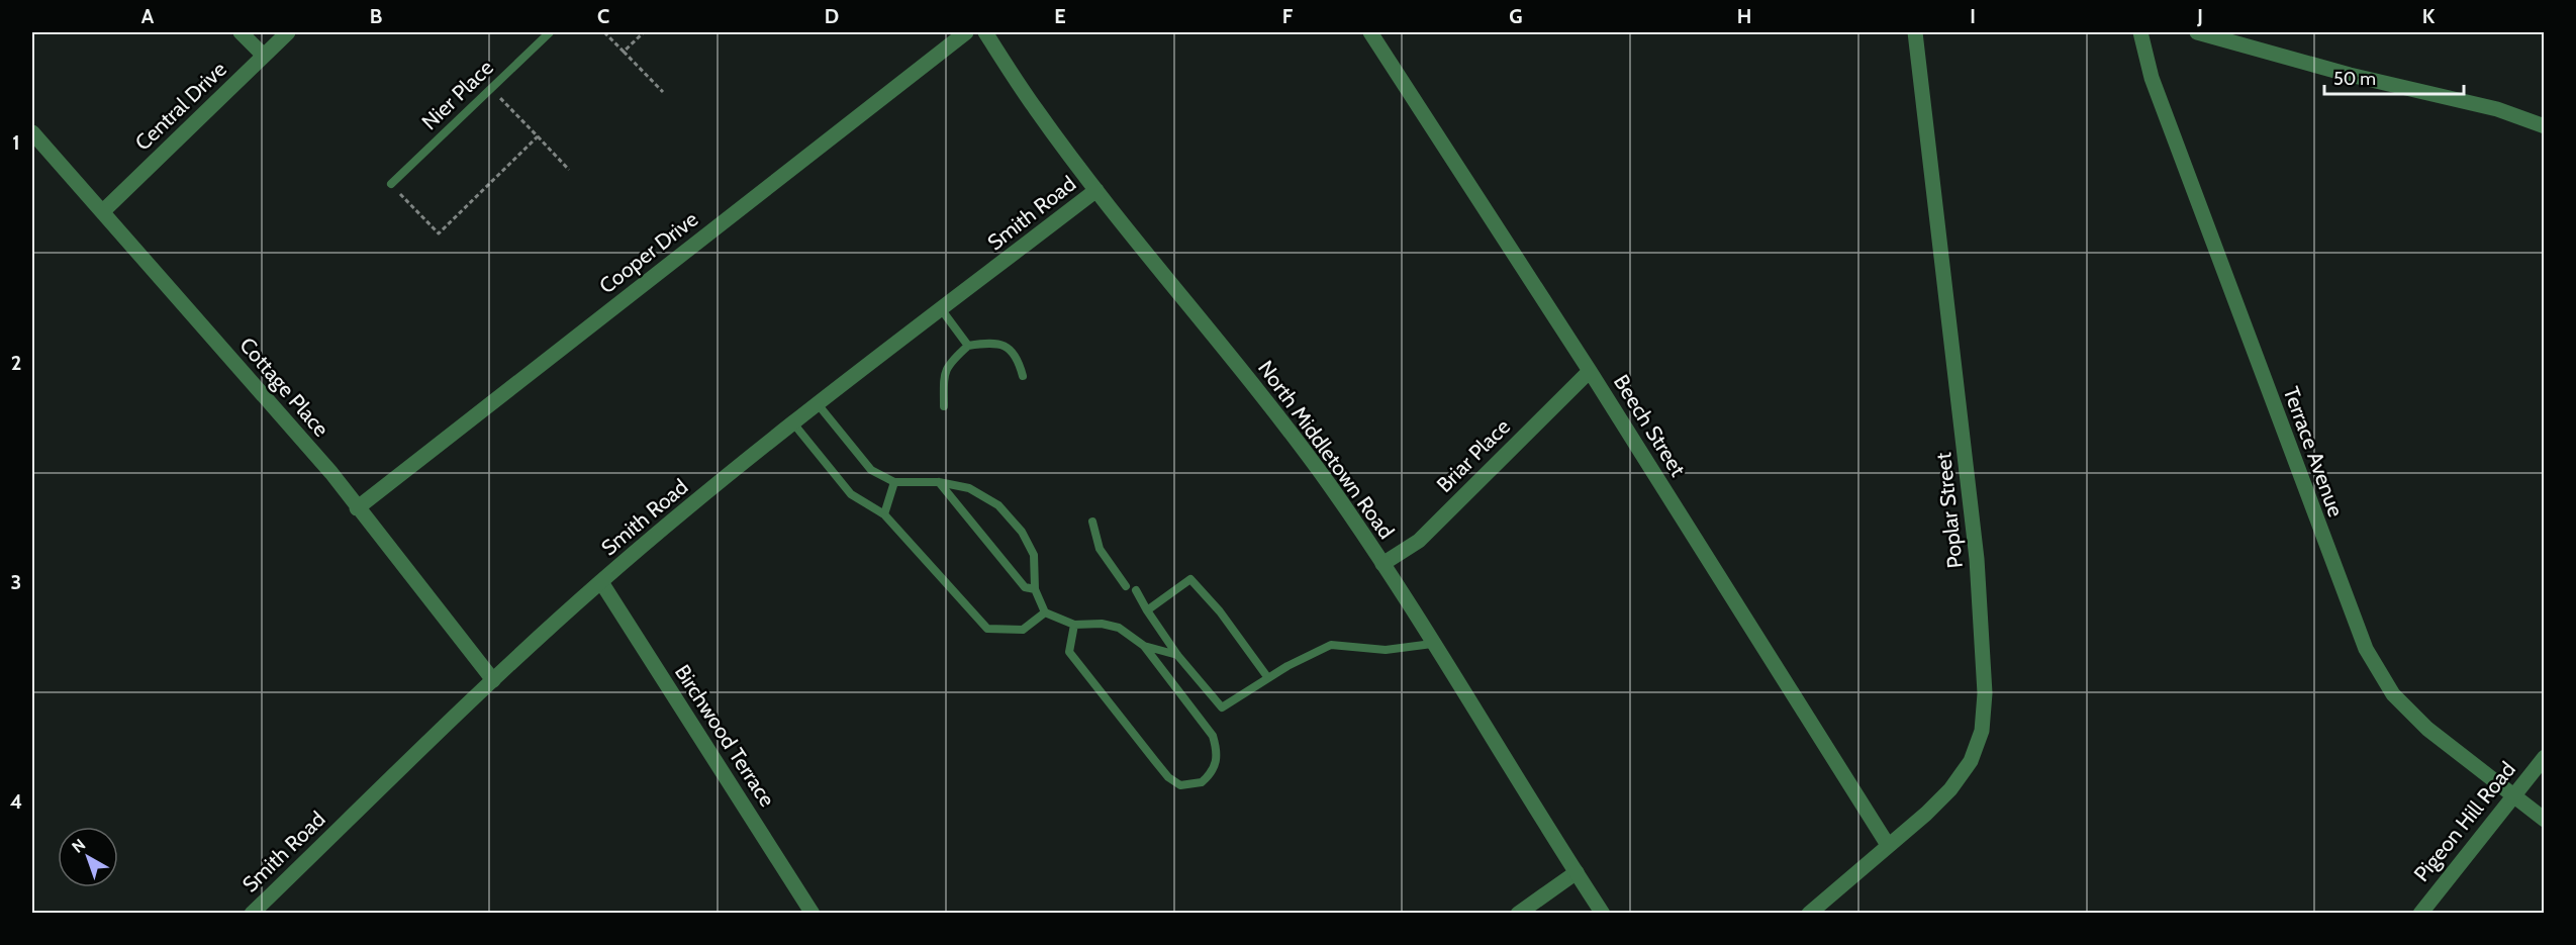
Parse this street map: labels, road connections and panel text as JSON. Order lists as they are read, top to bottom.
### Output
{
  "streets": {
    "street": [
      "Central Drive",
      "Smith Road",
      "Cooper Drive",
      "Cottage Place",
      "Beech Street",
      "North Middletown Road",
      "Terrace Avenue",
      "Briar Place",
      "Poplar Street",
      "Birchwood Terrace",
      "Pigeon Hill Road"
    ],
    "lane": ["Nier Place"]
  },
  "crossings": [
    ["Central Drive", "Cottage Place"],
    ["Smith Road", "Cottage Place"],
    ["Smith Road", "North Middletown Road"],
    ["Smith Road", "Birchwood Terrace"],
    ["Cooper Drive", "Cottage Place"],
    ["Beech Street", "Briar Place"],
    ["Beech Street", "Poplar Street"],
    ["North Middletown Road", "Briar Place"],
    ["Terrace Avenue", "Pigeon Hill Road"]
  ],
  "scale_bar": "50 m",
  "north": "top left",
  "grid": {
    "columns": [
      "A",
      "B",
      "C",
      "D",
      "E",
      "F",
      "G",
      "H",
      "I",
      "J",
      "K"
    ],
    "rows": [
      "1",
      "2",
      "3",
      "4"
    ]
  }
}
